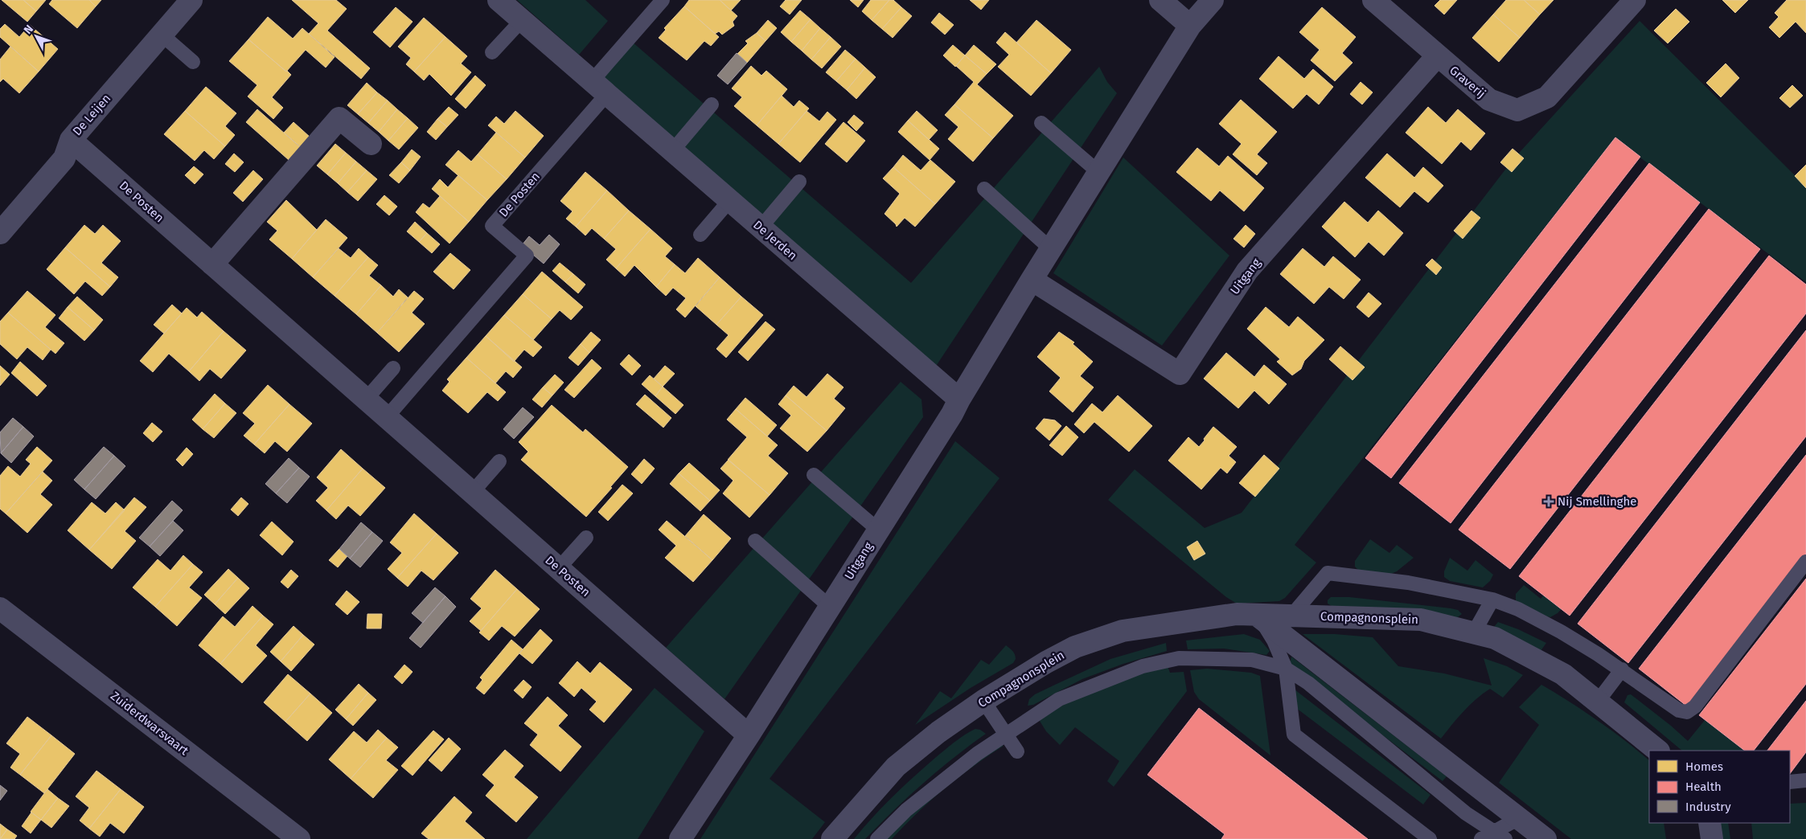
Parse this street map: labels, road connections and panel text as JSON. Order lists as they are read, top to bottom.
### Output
{
  "streets": {
    "street": [
      "Graverij",
      "De Leijen",
      "De Posten",
      "De Jerden",
      "Uitgang",
      "Compagnonsplein",
      "Zuiderdwarsvaart"
    ]
  },
  "crossings": [
    ["Graverij", "Uitgang"],
    ["De Leijen", "De Posten"],
    ["De Posten", "De Jerden"],
    ["De Posten", "Uitgang"],
    ["De Jerden", "Uitgang"]
  ],
  "places": {
    "health": ["Nij Smellinghe"]
  },
  "legend": ["Homes", "Health", "Industry"],
  "north": "top left"
}
